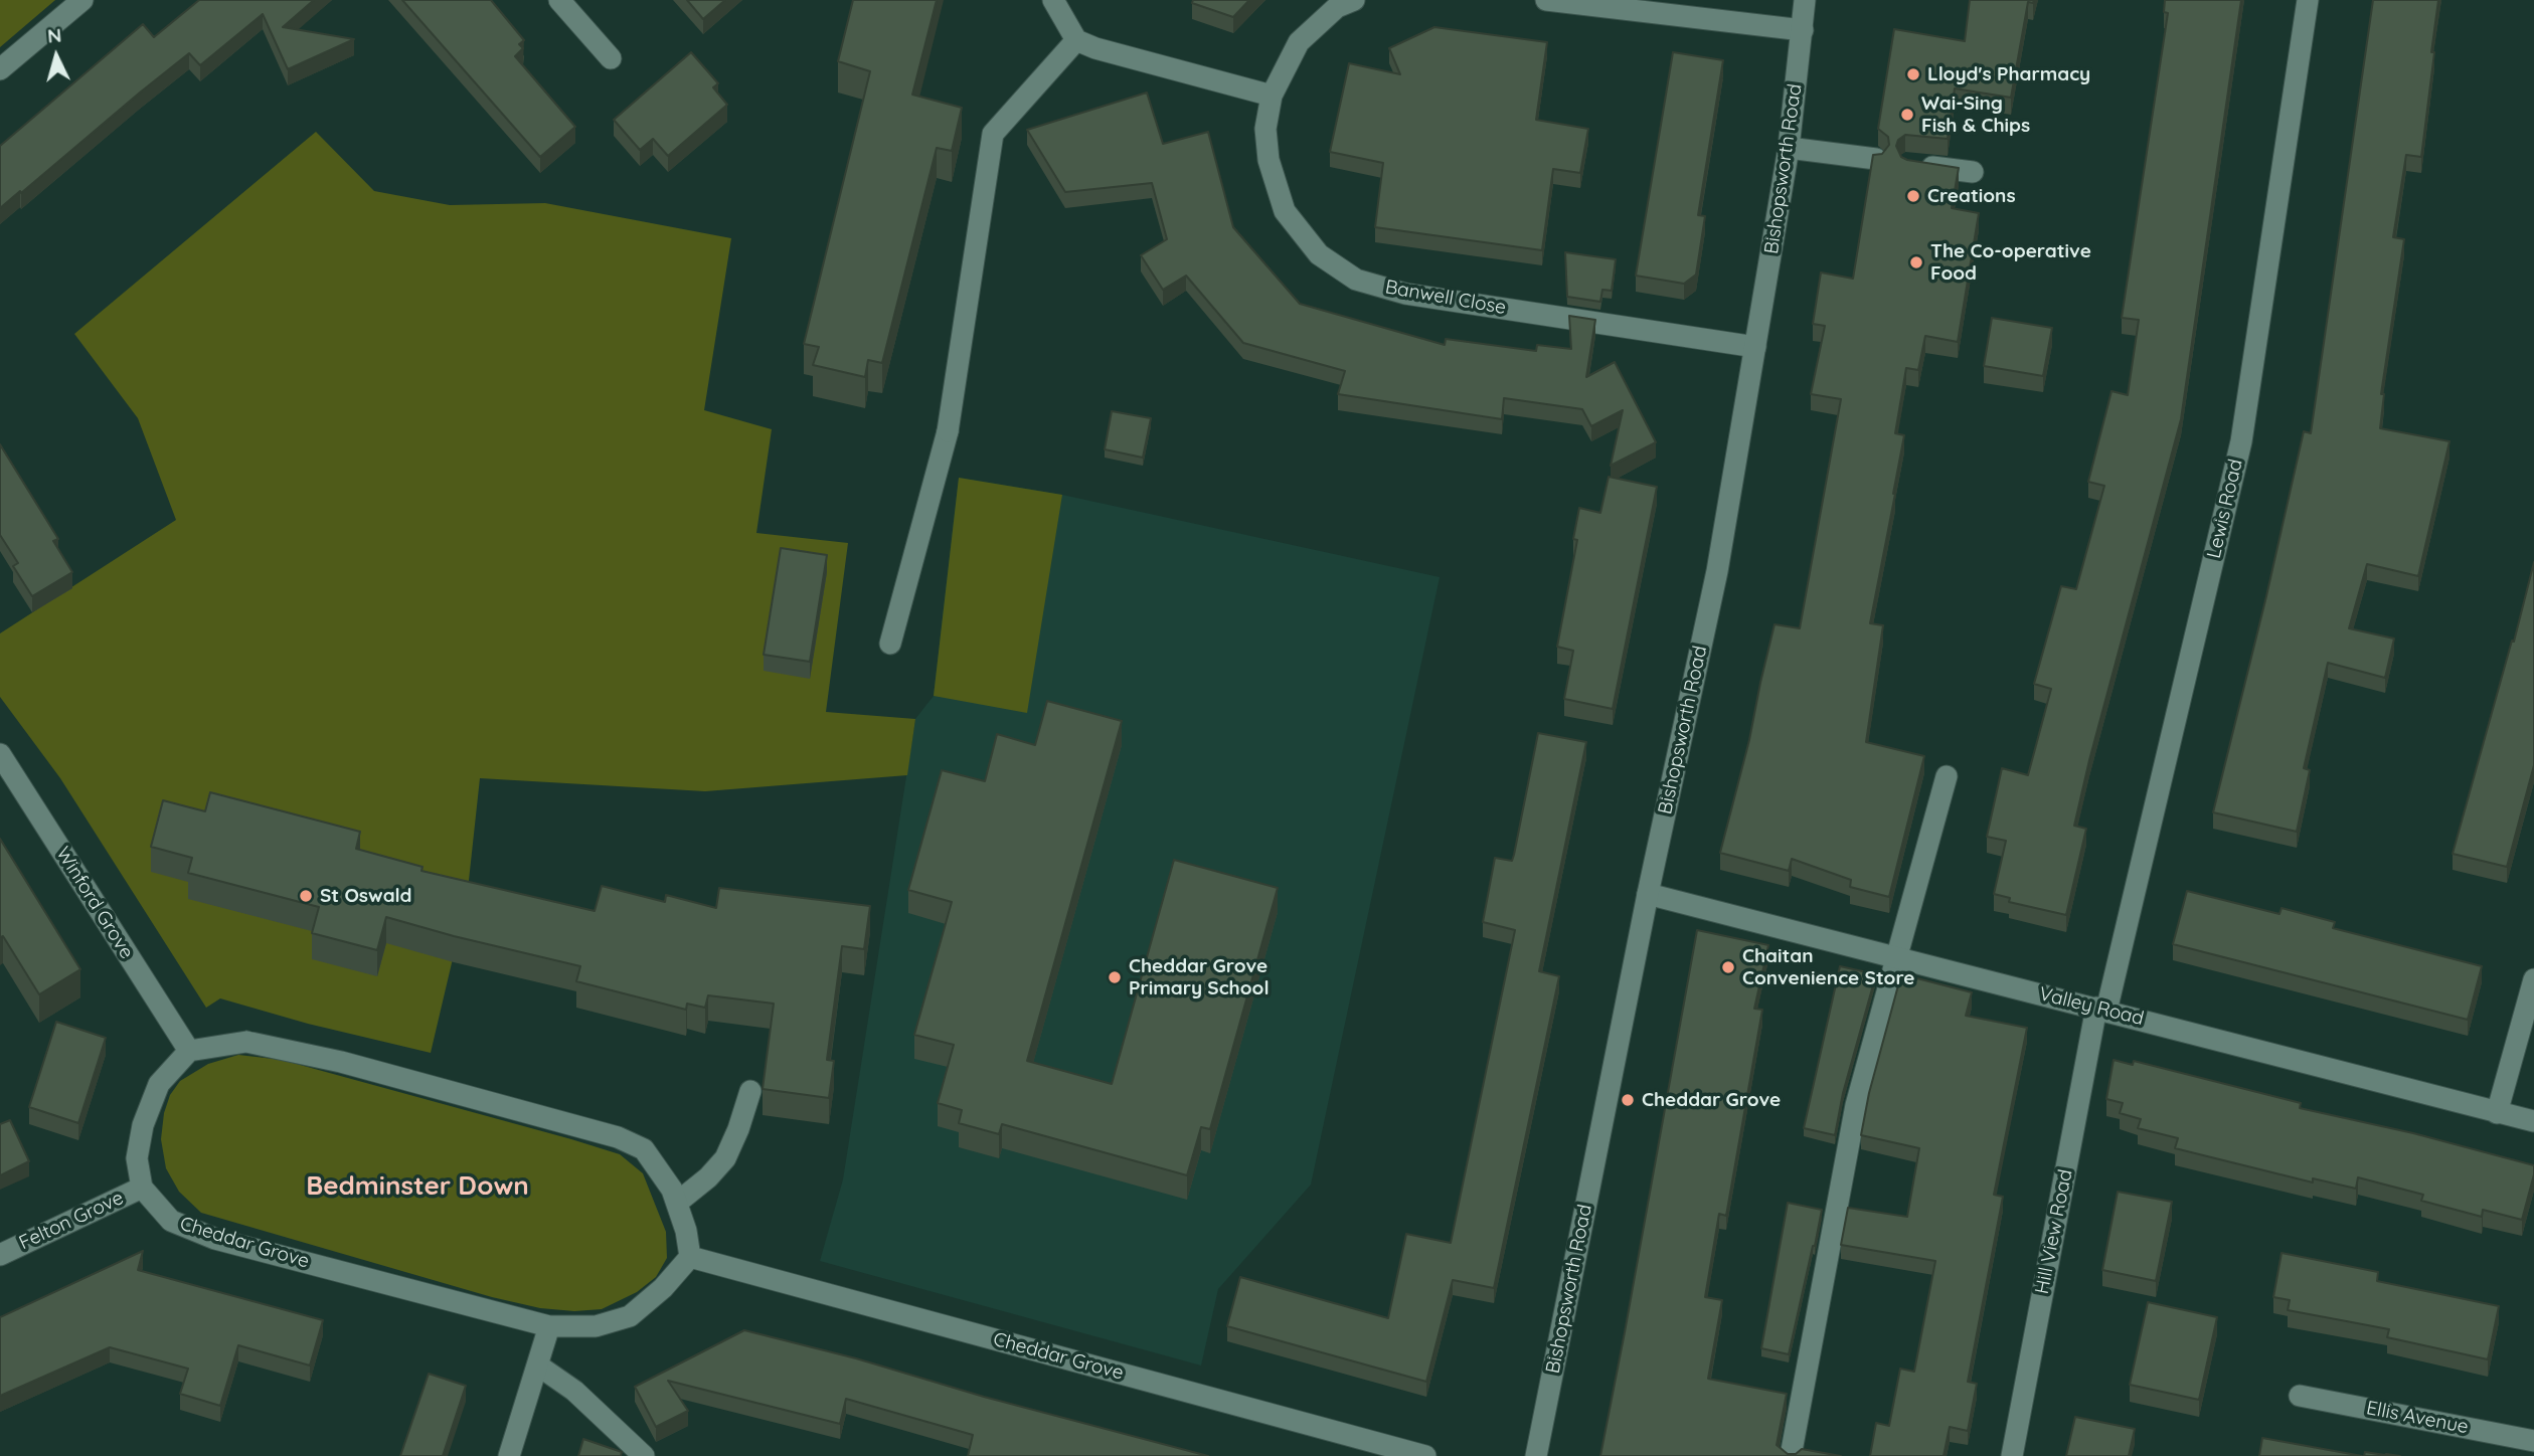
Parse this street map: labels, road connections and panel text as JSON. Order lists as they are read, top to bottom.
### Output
{
  "streets": {
    "street": [
      "Bishopsworth Road",
      "Banwell Close",
      "Lewis Road",
      "Winford Grove",
      "Valley Road",
      "Felton Grove",
      "Hill View Road",
      "Cheddar Grove",
      "Ellis Avenue"
    ]
  },
  "crossings": [
    ["Bishopsworth Road", "Banwell Close"],
    ["Bishopsworth Road", "Valley Road"],
    ["Lewis Road", "Valley Road"],
    ["Lewis Road", "Hill View Road"],
    ["Valley Road", "Hill View Road"],
    ["Felton Grove", "Cheddar Grove"]
  ],
  "districts": ["Bedminster Down"],
  "places": [
    "Lloyd's Pharmacy",
    "Wai-Sing Fish & Chips",
    "Creations",
    "The Co-operative Food",
    "St Oswald",
    "Chaitan Convenience Store",
    "Cheddar Grove Primary School",
    "Cheddar Grove"
  ],
  "north": "top"
}
